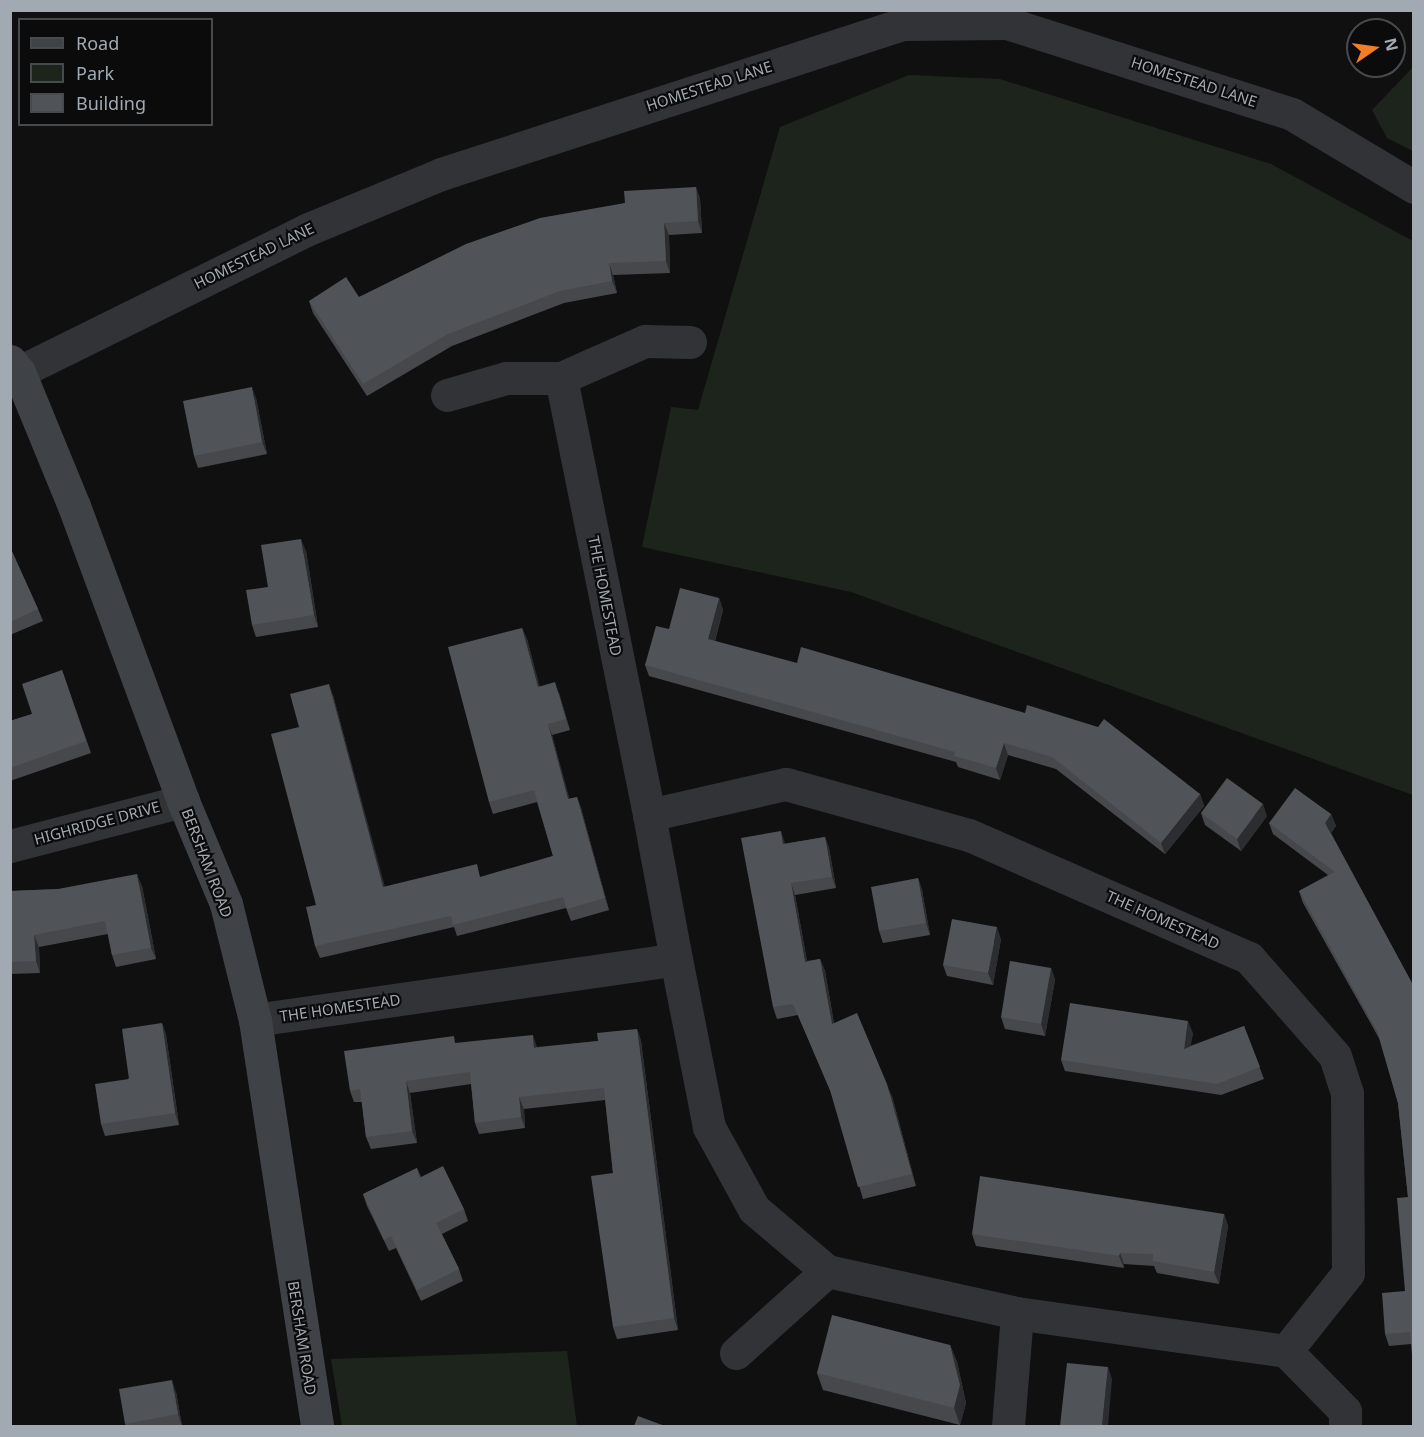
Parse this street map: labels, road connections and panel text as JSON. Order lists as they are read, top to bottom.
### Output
{
  "streets": {
    "main road": ["BERSHAM ROAD"],
    "street": ["HOMESTEAD LANE", "THE HOMESTEAD", "HIGHRIDGE DRIVE"]
  },
  "crossings": [
    ["HOMESTEAD LANE", "BERSHAM ROAD"],
    ["THE HOMESTEAD", "BERSHAM ROAD"],
    ["HIGHRIDGE DRIVE", "BERSHAM ROAD"]
  ],
  "legend": ["Road", "Park", "Building"],
  "north": "right"
}
